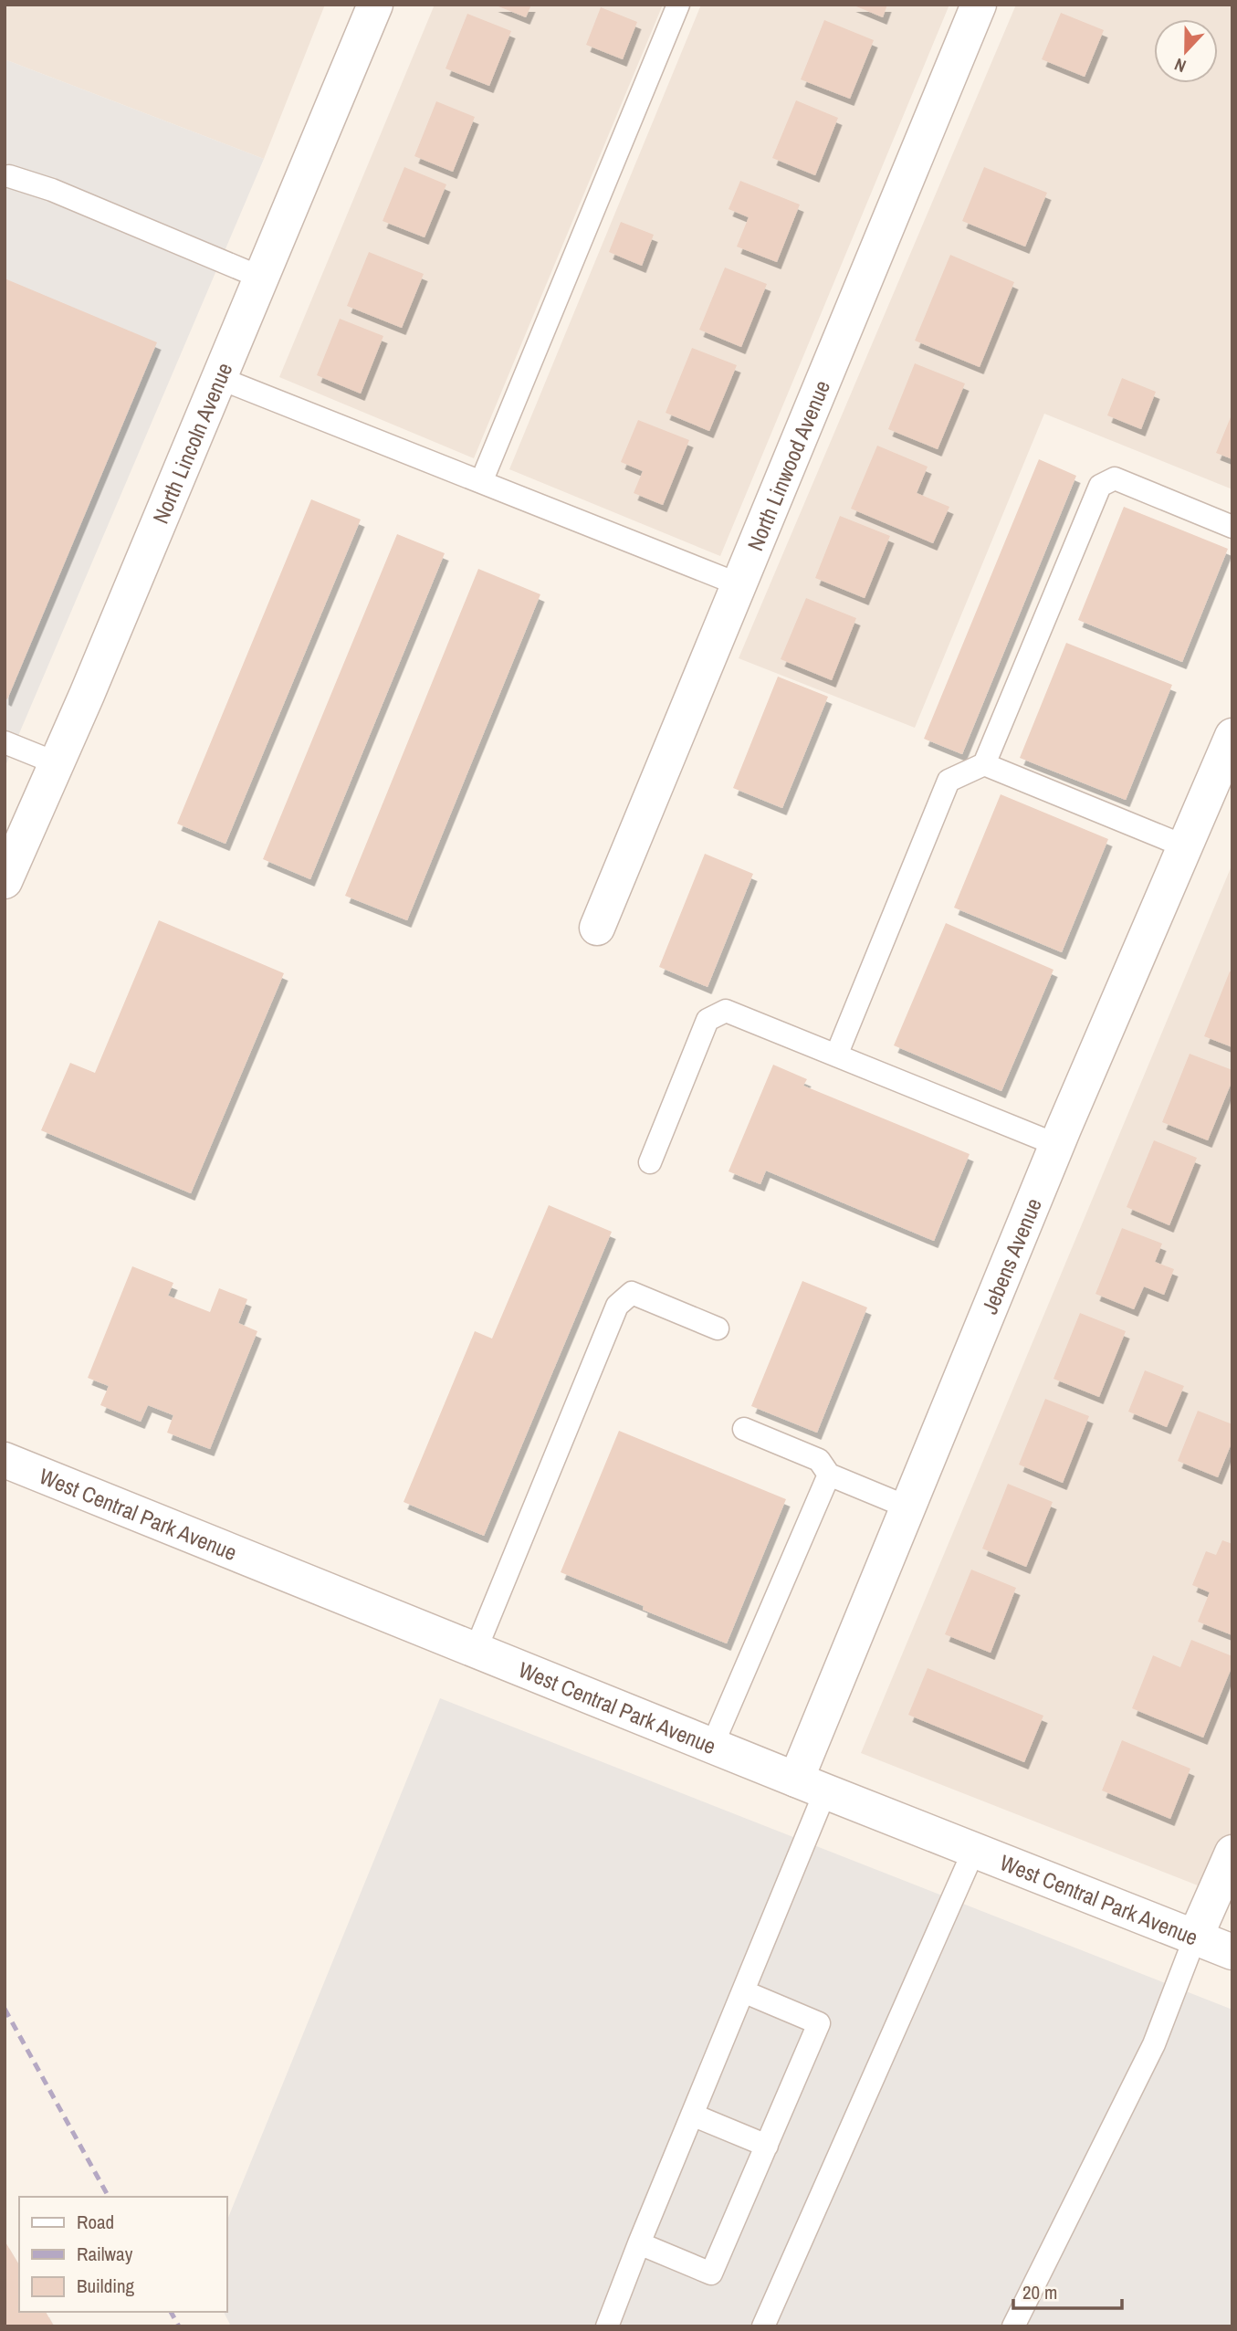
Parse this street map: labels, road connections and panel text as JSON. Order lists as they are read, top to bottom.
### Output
{
  "streets": {
    "street": [
      "North Lincoln Avenue",
      "North Linwood Avenue",
      "Jebens Avenue",
      "West Central Park Avenue"
    ]
  },
  "crossings": [
    ["Jebens Avenue", "West Central Park Avenue"]
  ],
  "legend": ["Road", "Railway", "Building"],
  "scale_bar": "20 m",
  "north": "bottom"
}
